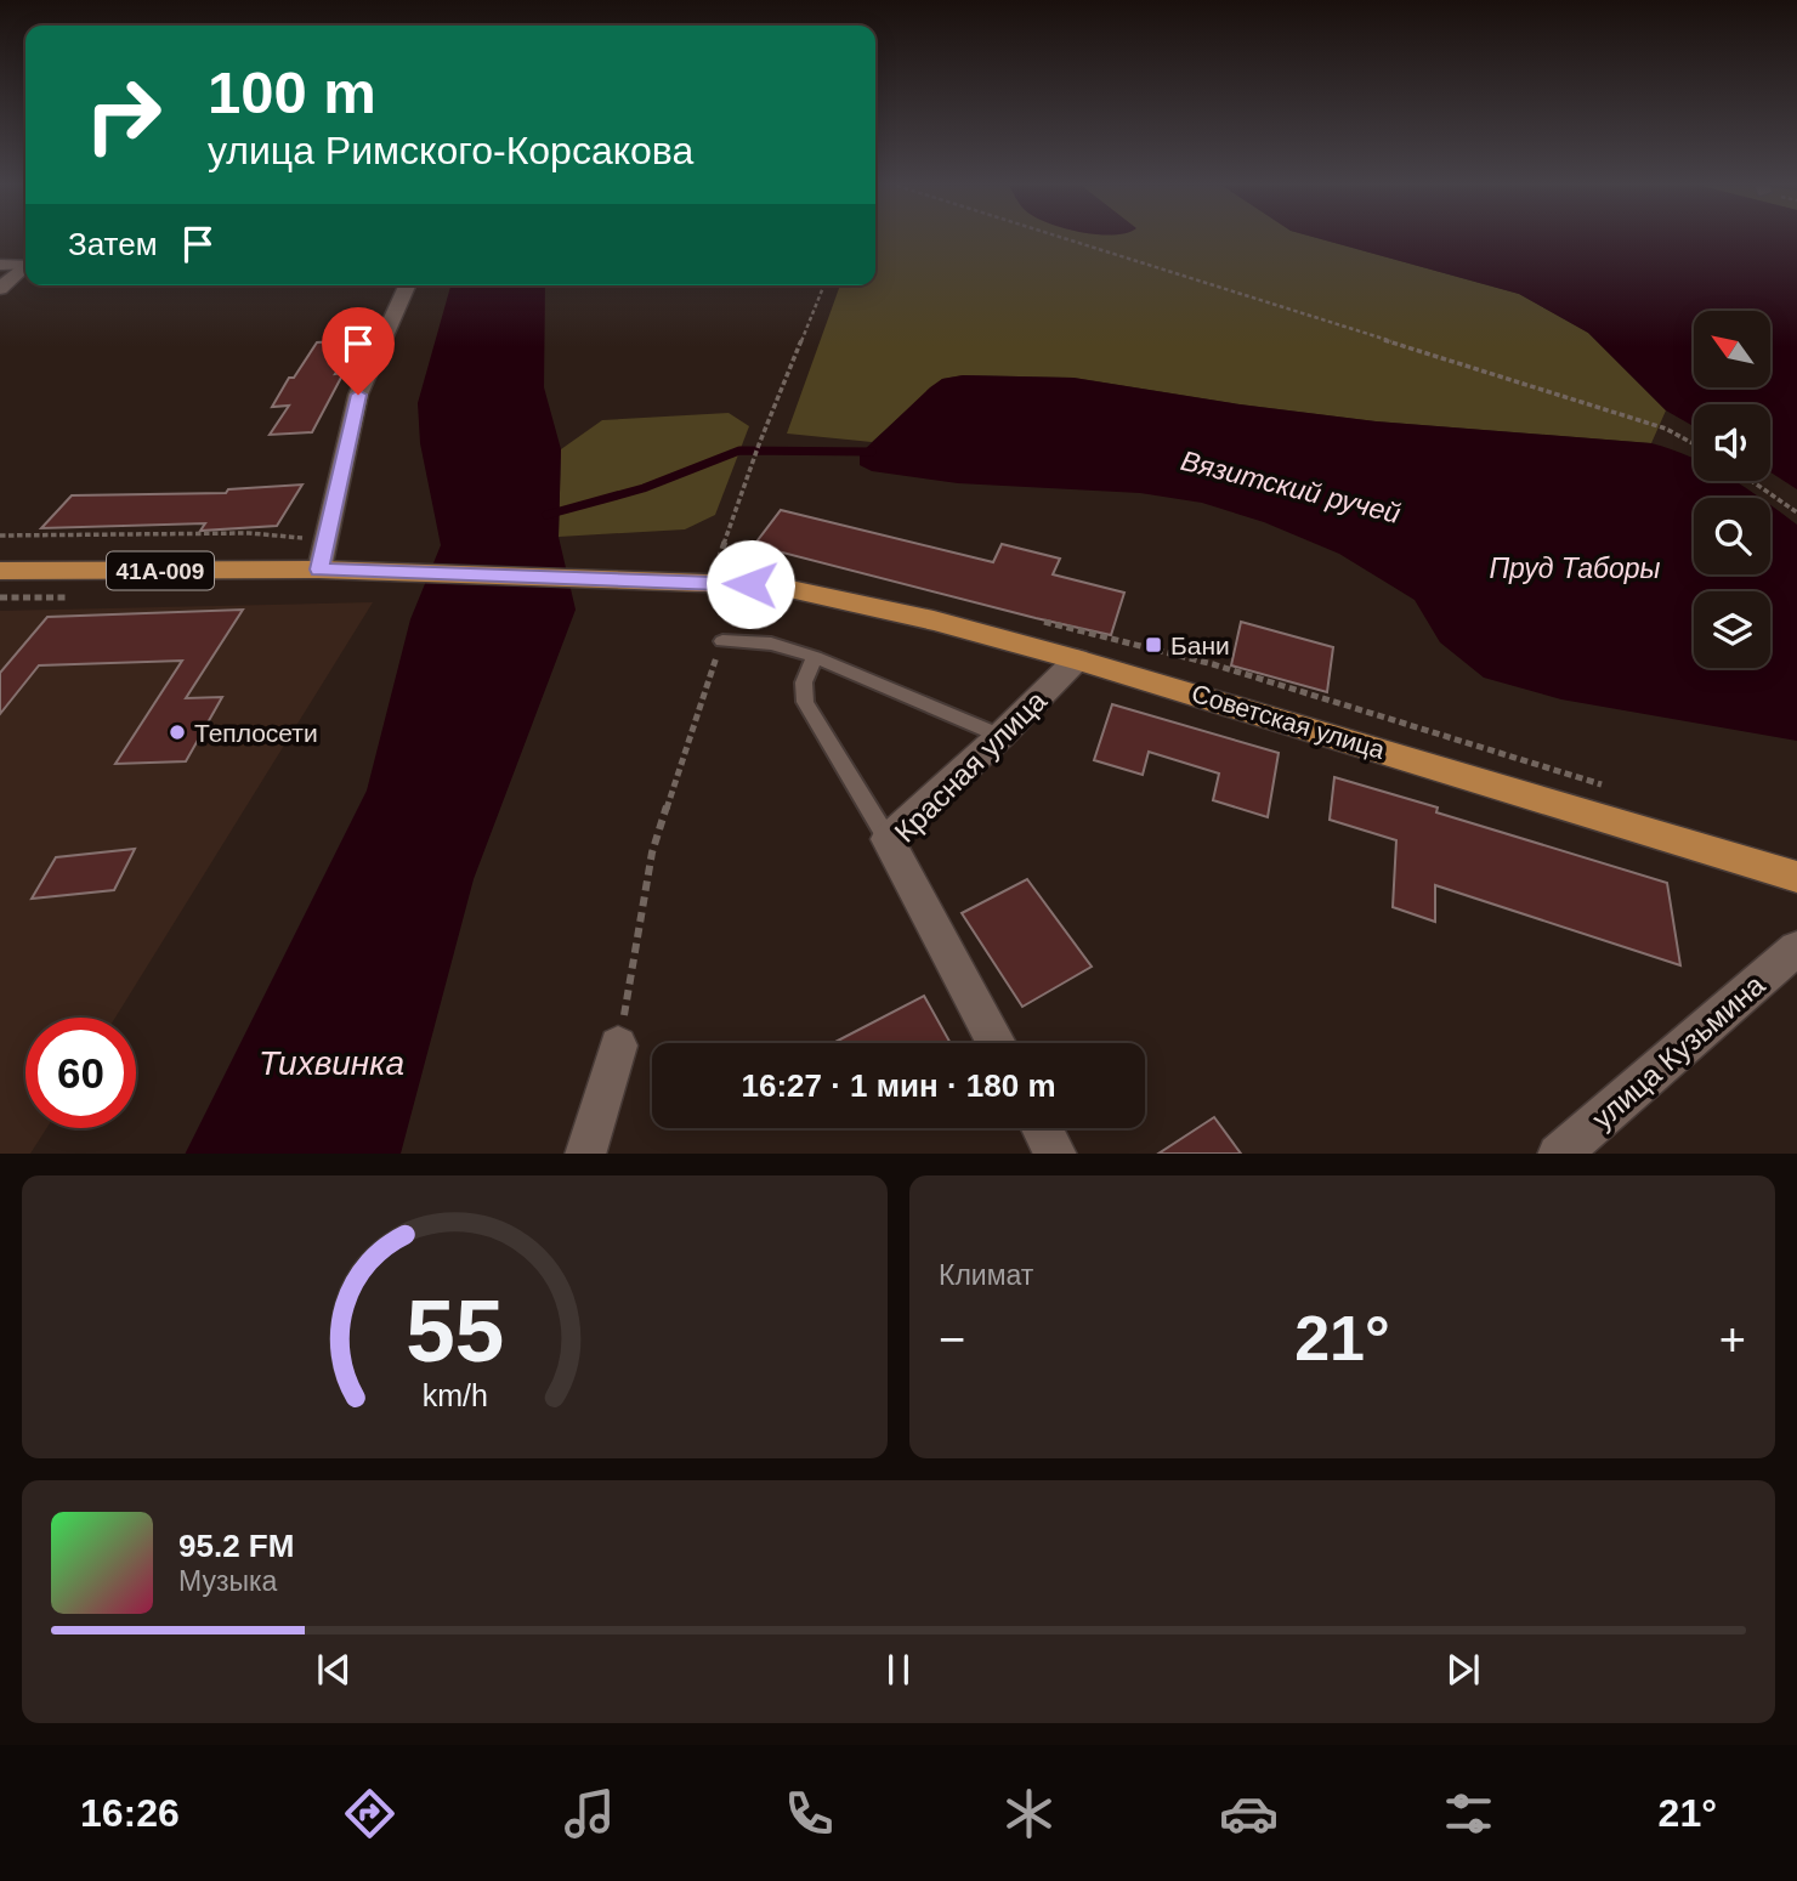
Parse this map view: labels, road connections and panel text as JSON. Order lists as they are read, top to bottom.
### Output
{
  "streets": {
    "main road": ["41А-009", "Советская улица"],
    "street": ["Красная улица", "улица Кузьмина"]
  },
  "crossings": [
    ["41А-009", "Советская улица"],
    ["Советская улица", "Красная улица"]
  ],
  "water": ["Вязитский ручей", "Пруд Таборы", "Тихвинка"],
  "places": {
    "transit": ["Бани"],
    "other": ["Теплосети"]
  },
  "north": "top left",
  "page": {
    "turn": ["100 m", "улица Римского-Корсакова"],
    "then": "Затем",
    "limit": "60",
    "trip": "16:27 · 1 мин · 180 m",
    "tile": "Климат",
    "heat": ["−", "21°", "+"],
    "song": ["95.2 FM", "Музыка"],
    "tabs": ["16:26", "21°"],
    "gauge": ["55", "km/h"]
  }
}
